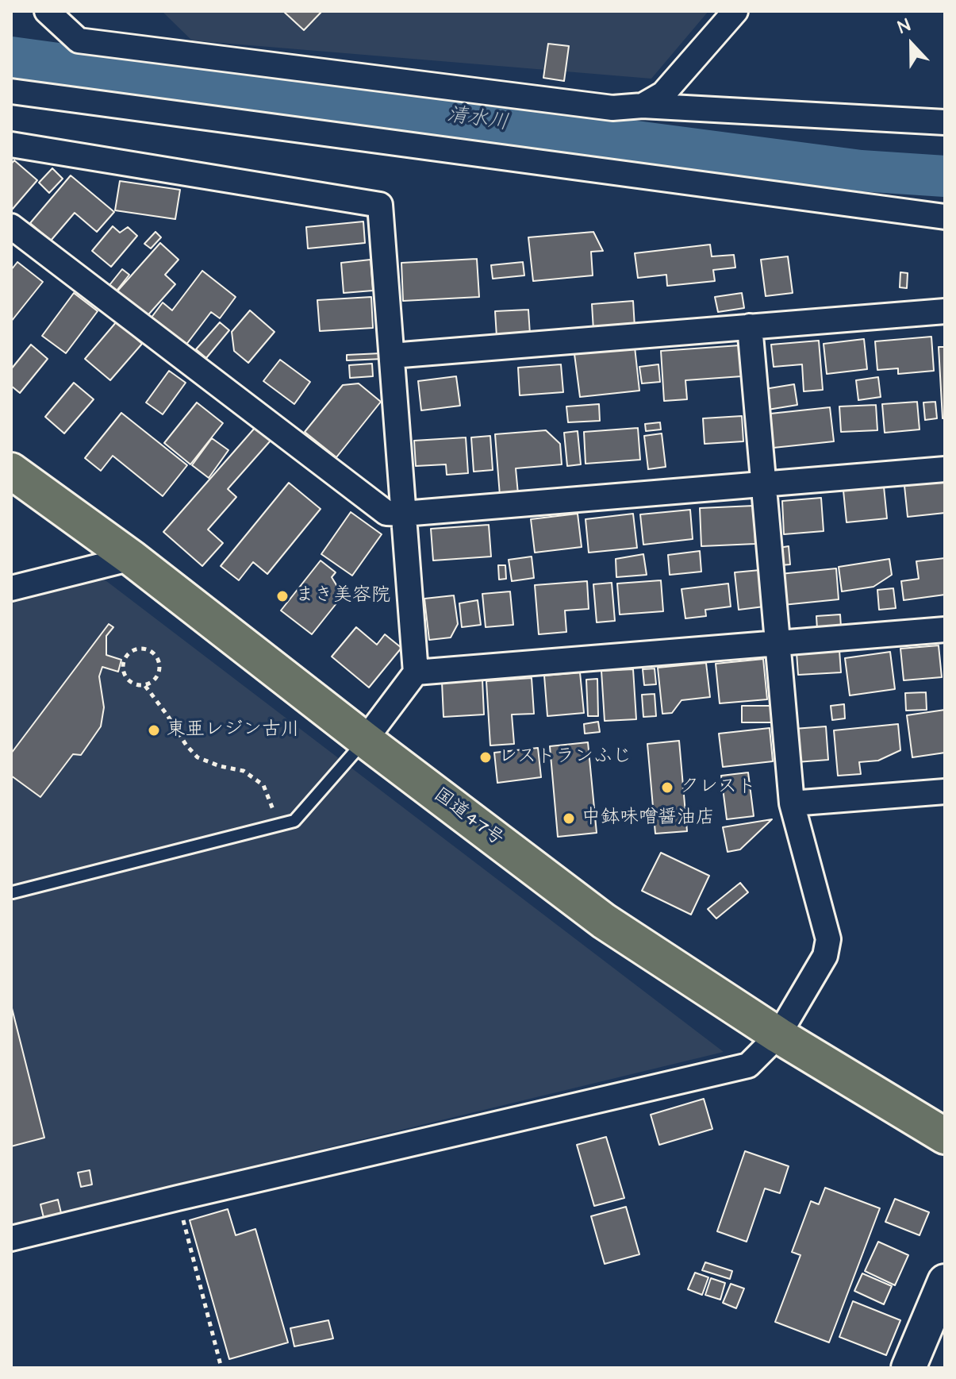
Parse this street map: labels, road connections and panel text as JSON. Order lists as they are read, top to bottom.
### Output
{
  "streets": {
    "highway": ["国道47号"]
  },
  "water": ["清水川"],
  "places": [
    "まき美容院",
    "東亜レジン古川",
    "レストランふじ",
    "クレスト",
    "中鉢味噌醤油店"
  ],
  "north": "top"
}
